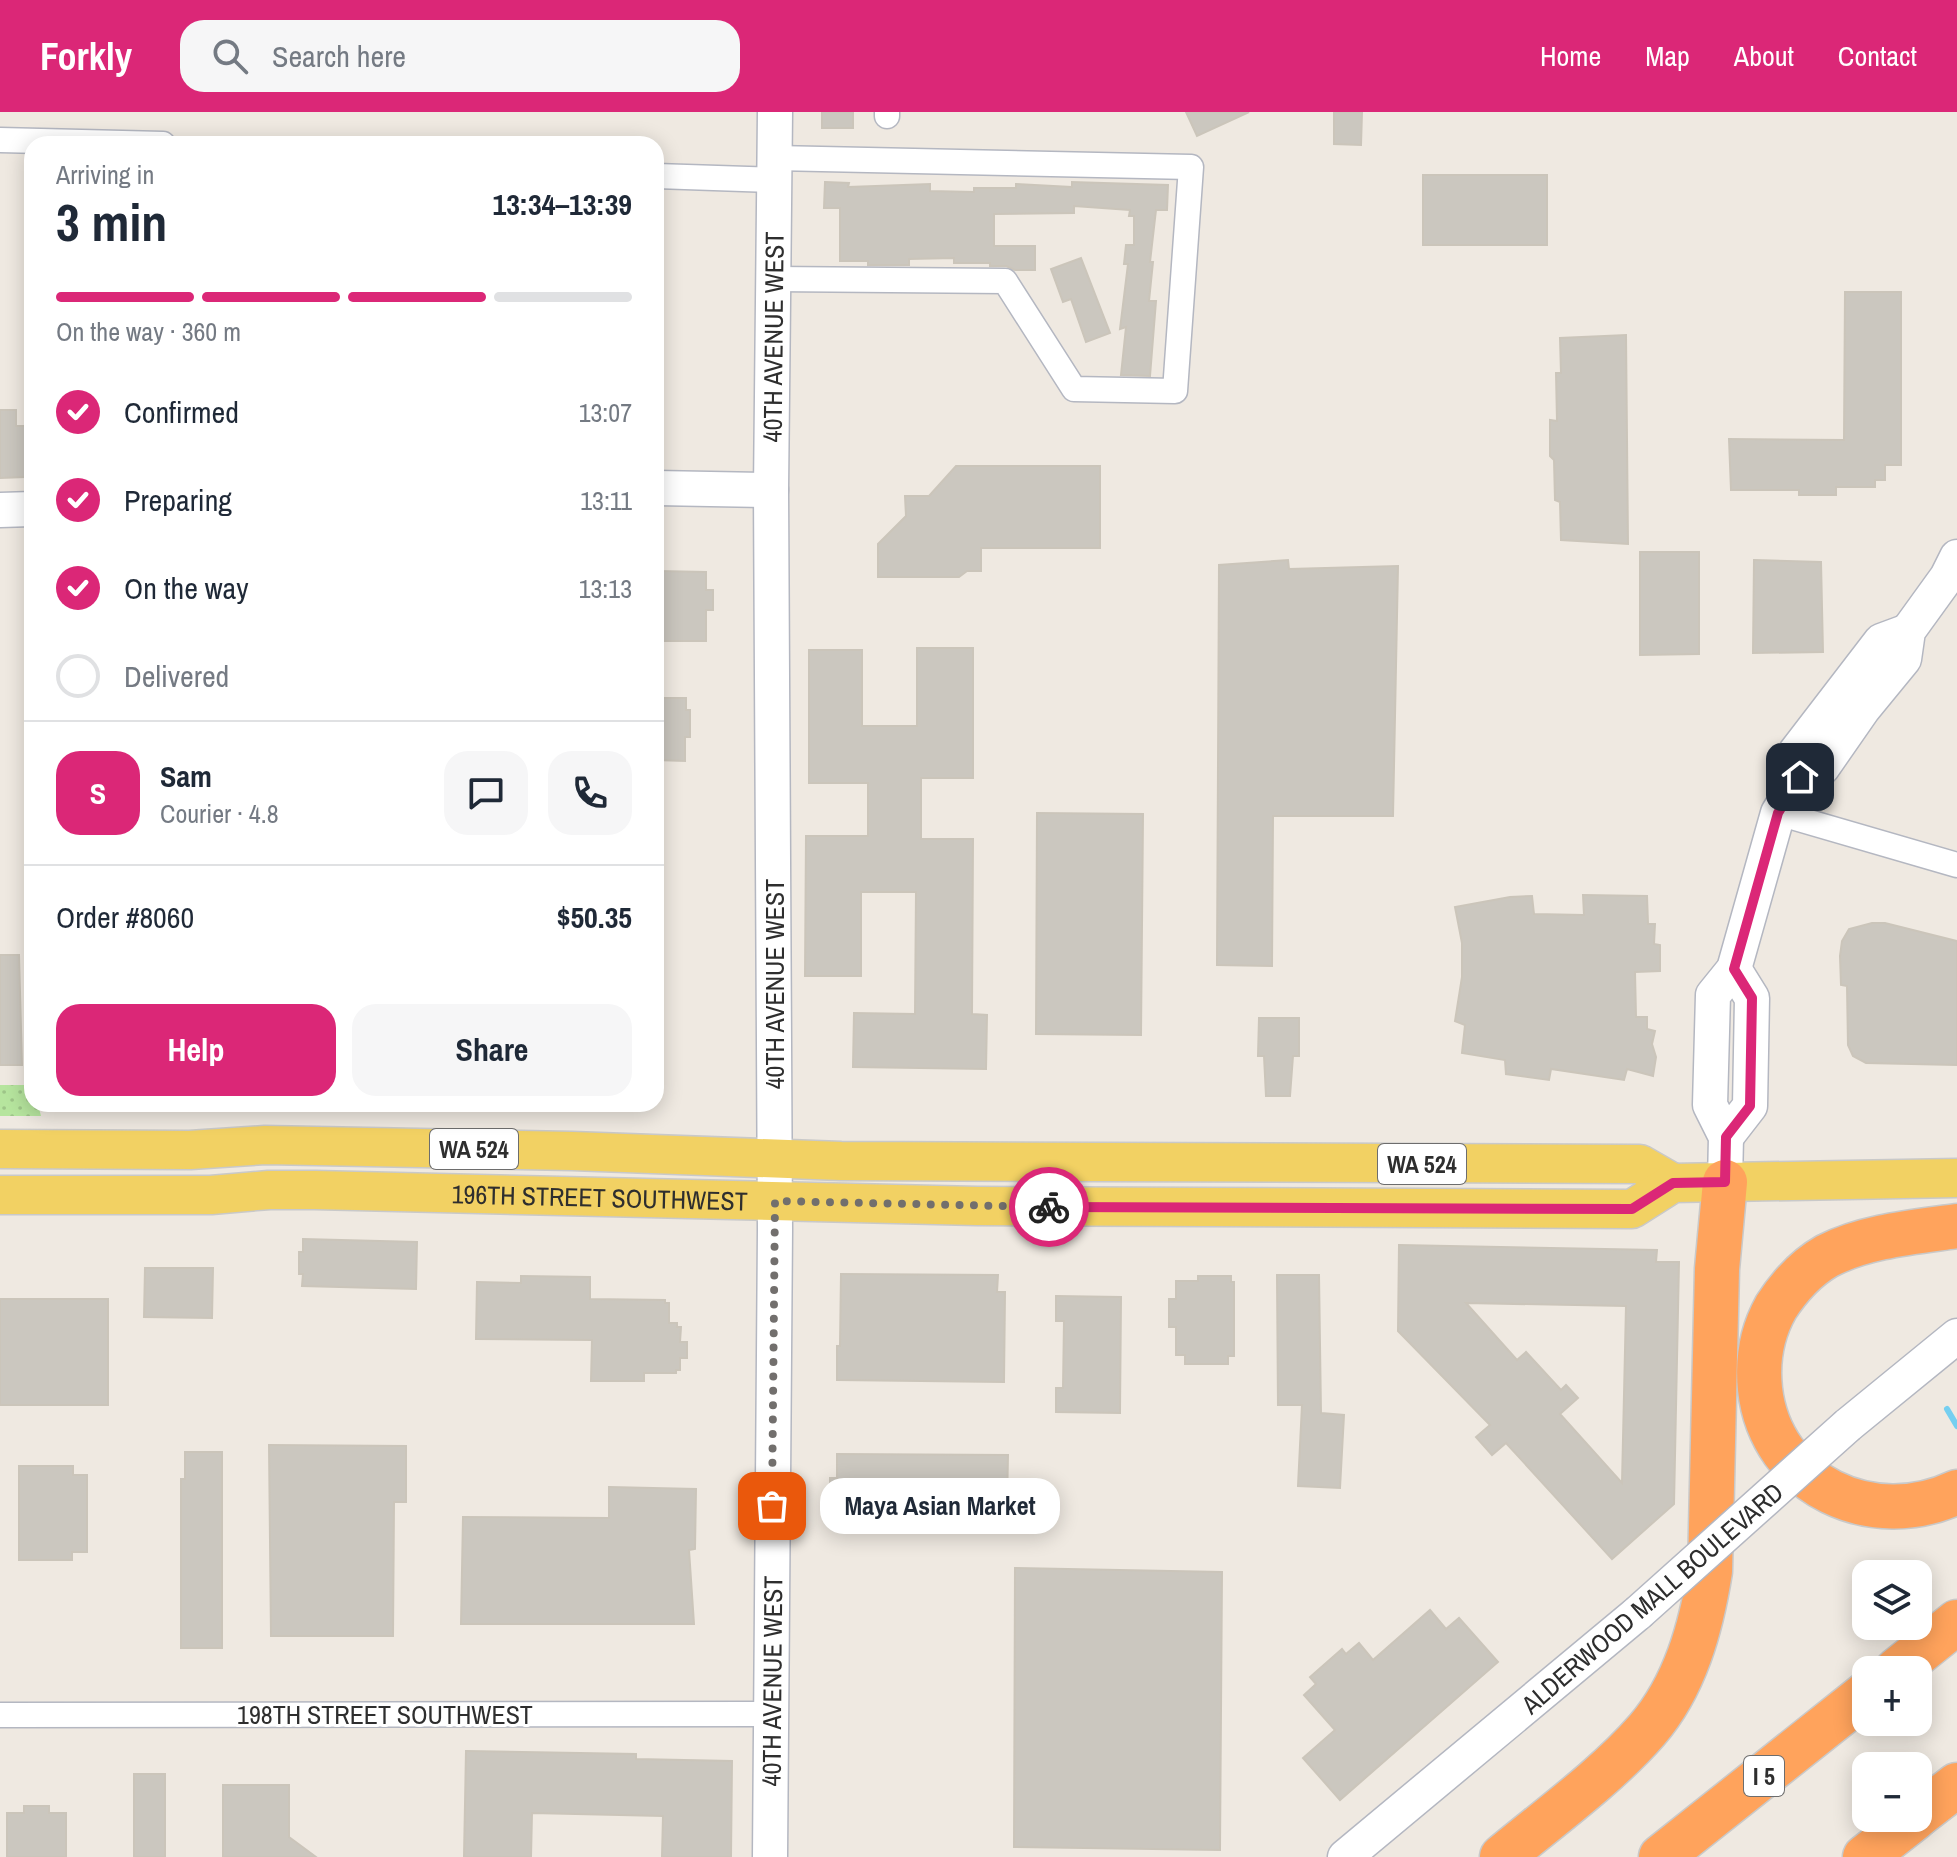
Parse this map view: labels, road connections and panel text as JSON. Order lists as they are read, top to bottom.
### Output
{
  "streets": {
    "highway": ["I 5"],
    "main road": ["WA 524", "196TH STREET SOUTHWEST"],
    "street": ["40TH AVENUE WEST", "ALDERWOOD MALL BOULEVARD", "198TH STREET SOUTHWEST"]
  },
  "crossings": [
    ["40TH AVENUE WEST", "196TH STREET SOUTHWEST"],
    ["40TH AVENUE WEST", "198TH STREET SOUTHWEST"]
  ],
  "places": ["Maya Asian Market"],
  "page": {
    "header": "Forkly",
    "search": "Search here",
    "nav": [
      "Home",
      "Map",
      "About",
      "Contact"
    ],
    "heading": ["3 min", "Arriving in", "13:34–13:39"],
    "panel": [
      "Sam",
      "Courier · 4.8",
      "Order #8060",
      "$50.35"
    ],
    "bar": "On the way · 360 m",
    "list": [
      ["Confirmed", "13:07"],
      ["Preparing", "13:11"],
      ["On the way", "13:13"],
      "Delivered"
    ],
    "round": "S",
    "buttons": ["Help", "Share"],
    "bubble": "Maya Asian Market",
    "map_buttons": ["+", "−"]
  }
}
